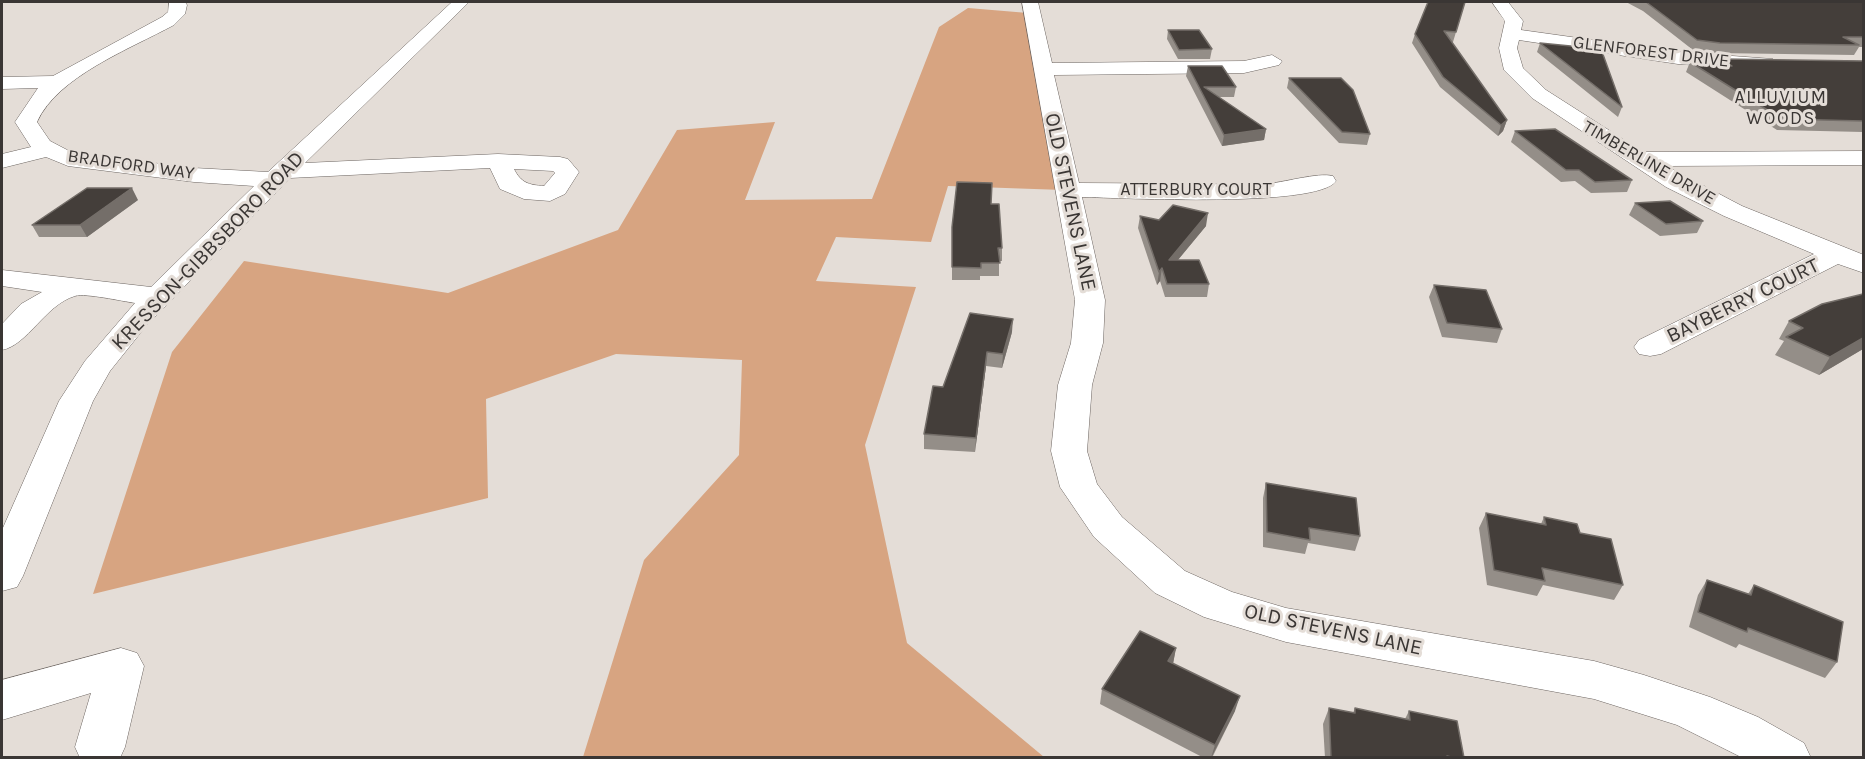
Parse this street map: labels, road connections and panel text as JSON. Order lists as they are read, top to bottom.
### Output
{
  "streets": {
    "street": [
      "GLENFOREST DRIVE",
      "TIMBERLINE DRIVE",
      "BRADFORD WAY",
      "ATTERBURY COURT",
      "OLD STEVENS LANE",
      "KRESSON-GIBBSBORO ROAD",
      "BAYBERRY COURT"
    ]
  },
  "crossings": [
    ["GLENFOREST DRIVE", "TIMBERLINE DRIVE"],
    ["TIMBERLINE DRIVE", "BAYBERRY COURT"],
    ["BRADFORD WAY", "KRESSON-GIBBSBORO ROAD"],
    ["ATTERBURY COURT", "OLD STEVENS LANE"]
  ],
  "districts": ["ALLUVIUM WOODS"]
}
